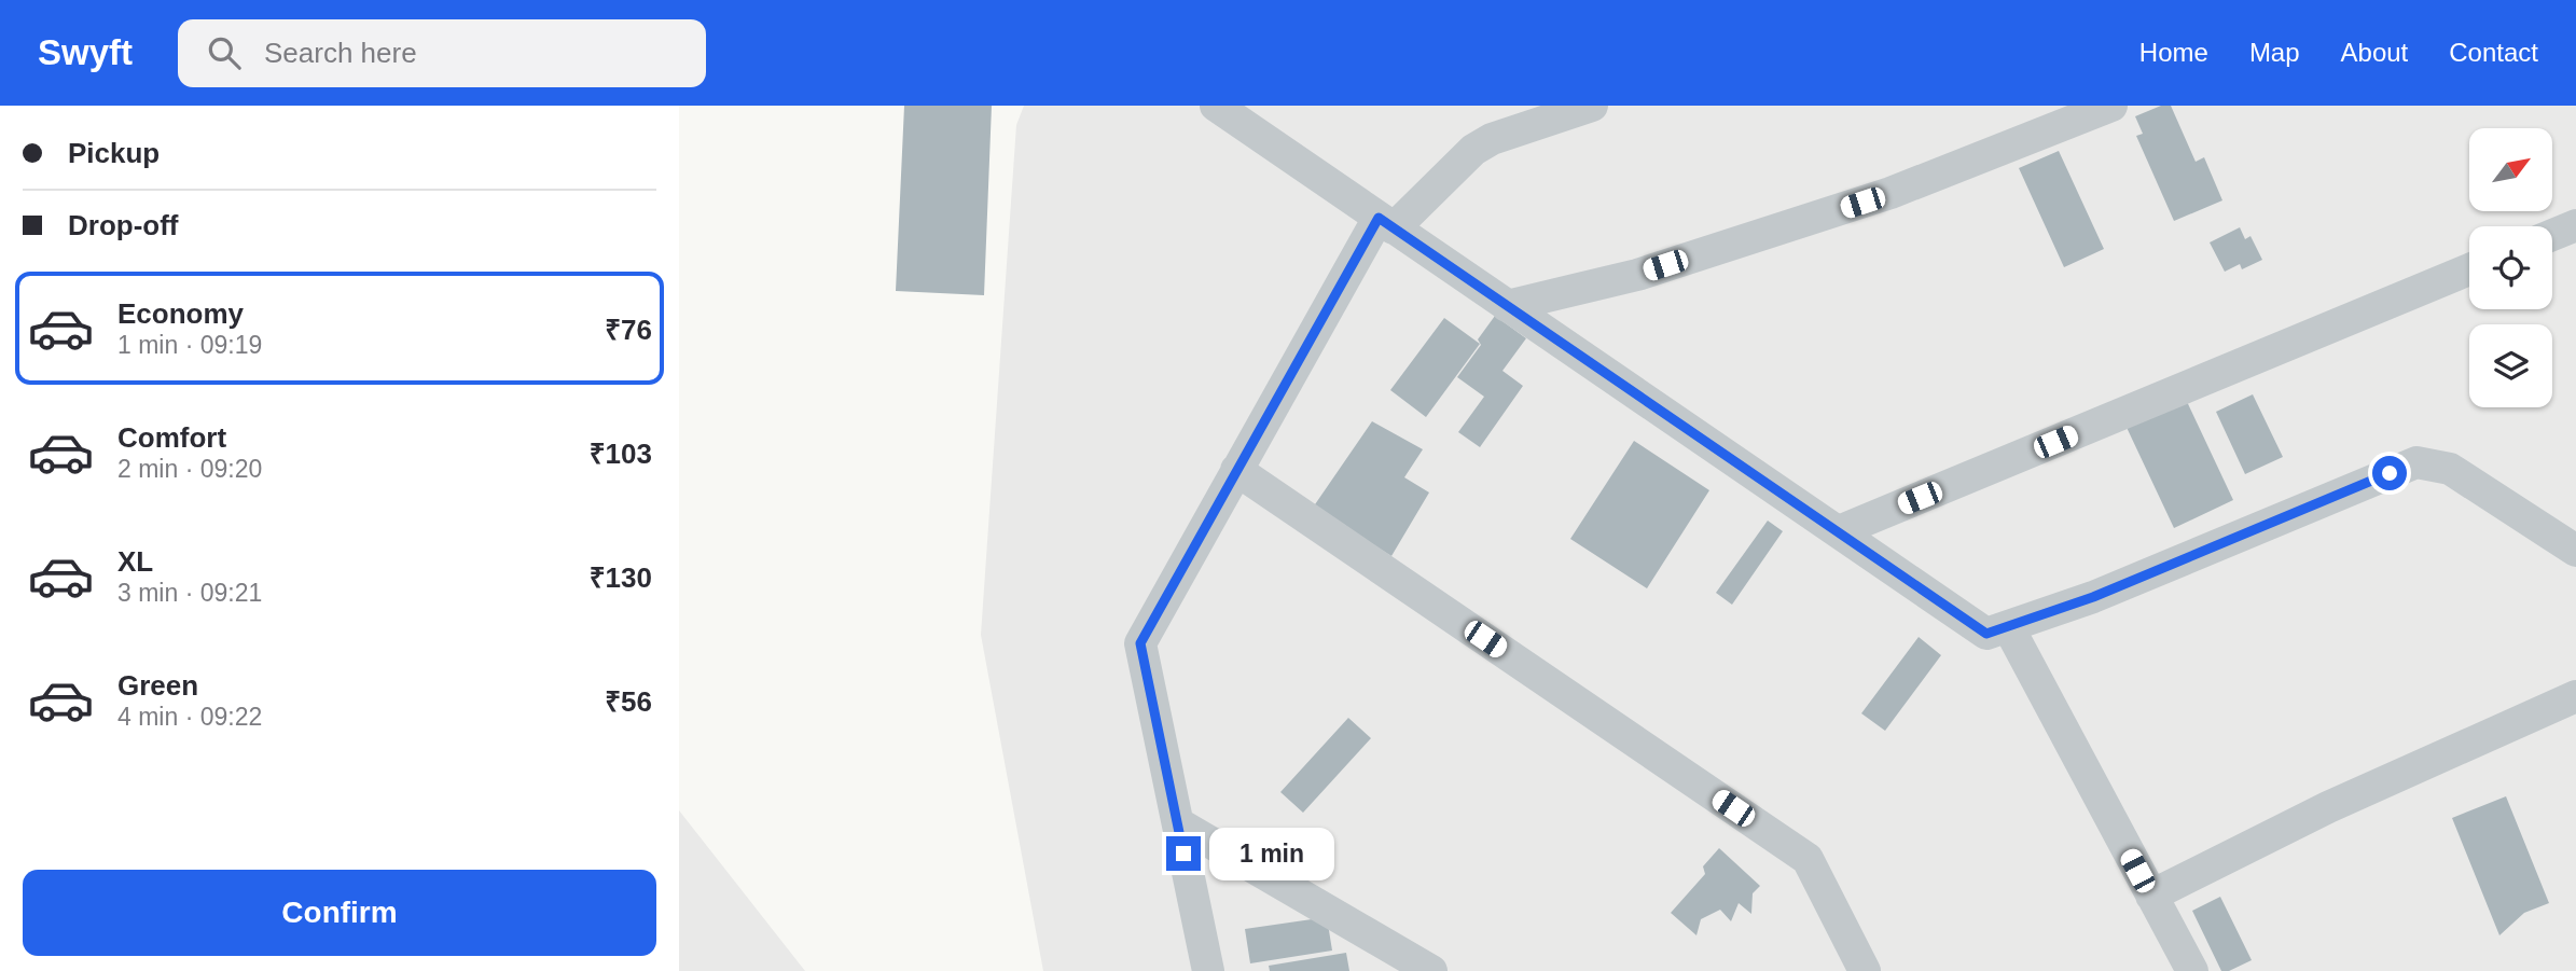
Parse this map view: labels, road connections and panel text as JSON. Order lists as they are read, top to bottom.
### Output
{
  "north": "top right",
  "page": {
    "header": "Swyft",
    "search": "Search here",
    "nav": [
      "Home",
      "Map",
      "About",
      "Contact"
    ],
    "banner": ["Pickup", "Drop-off"],
    "list": [
      {
        "name": "Economy",
        "note": "1 min · 09:19",
        "value": "₹76"
      },
      {
        "name": "Comfort",
        "note": "2 min · 09:20",
        "value": "₹103"
      },
      {
        "name": "XL",
        "note": "3 min · 09:21",
        "value": "₹130"
      },
      {
        "name": "Green",
        "note": "4 min · 09:22",
        "value": "₹56"
      }
    ],
    "bubble": "1 min",
    "buttons": "Confirm"
  }
}
